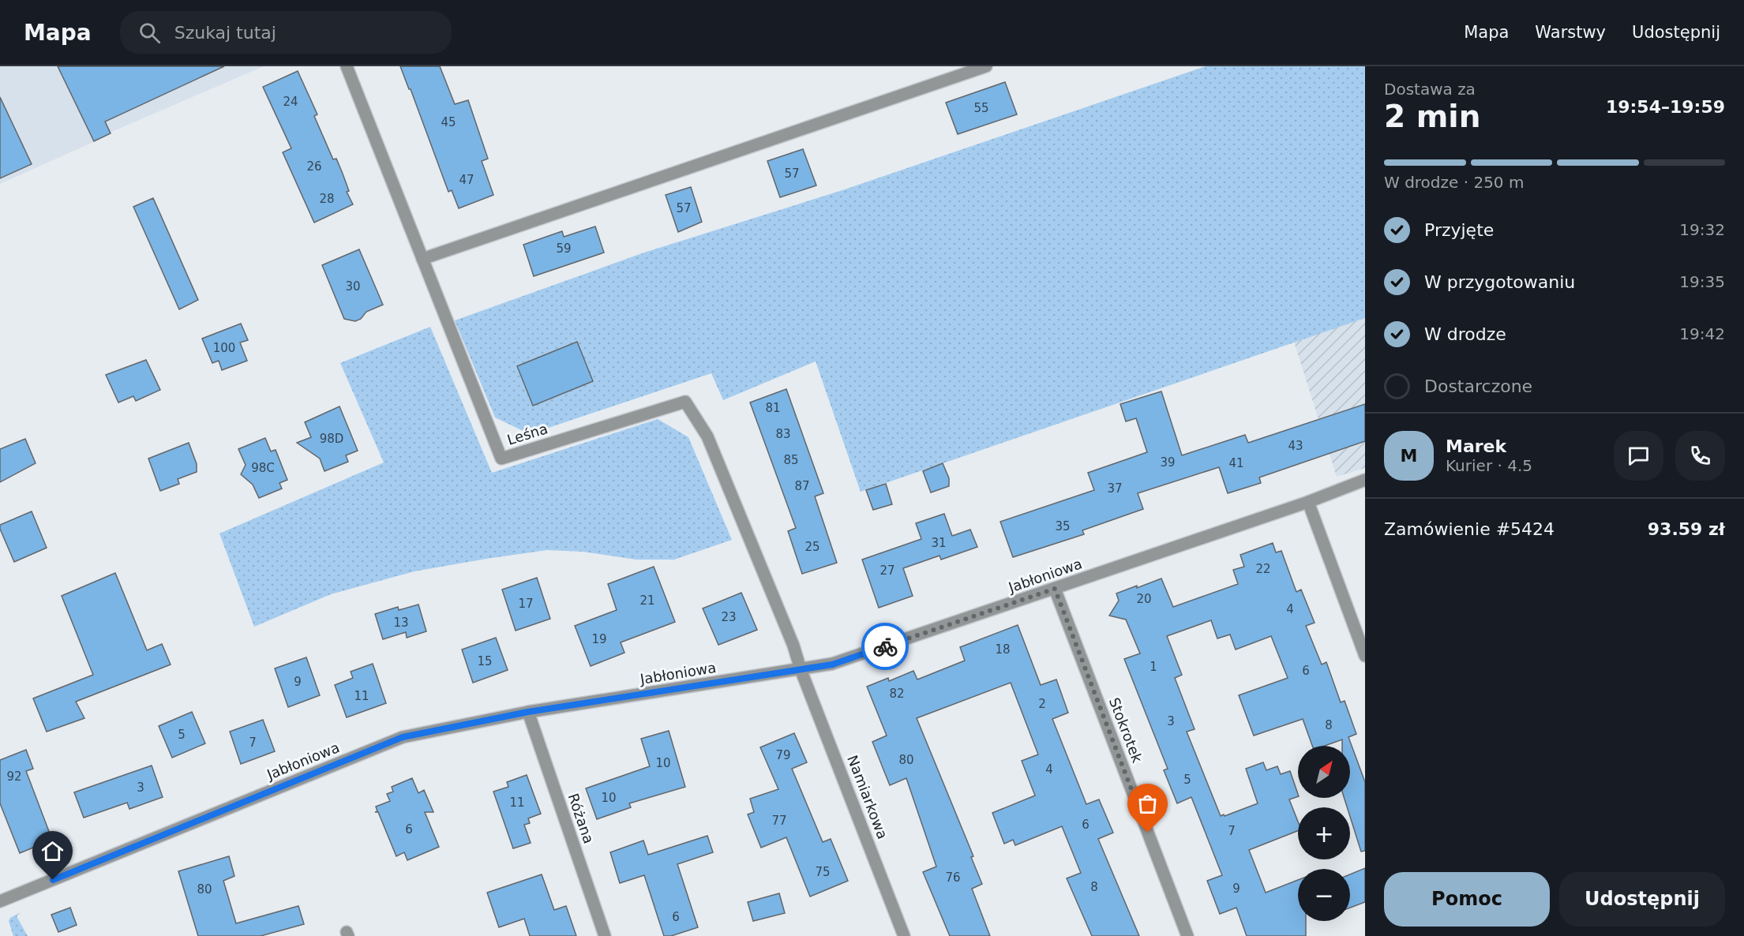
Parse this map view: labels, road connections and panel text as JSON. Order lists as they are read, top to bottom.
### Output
{
  "streets": {
    "street": [
      "Leśna",
      "Jabłoniowa",
      "Stokrotek",
      "Namiarkowa",
      "Różana"
    ]
  },
  "crossings": [
    ["Leśna", "Jabłoniowa"],
    ["Leśna", "Namiarkowa"],
    ["Jabłoniowa", "Stokrotek"],
    ["Jabłoniowa", "Namiarkowa"],
    ["Jabłoniowa", "Różana"]
  ],
  "house_numbers": [
    "24",
    "55",
    "45",
    "26",
    "57",
    "47",
    "28",
    "57",
    "59",
    "30",
    "100",
    "81",
    "83",
    "98D",
    "43",
    "85",
    "39",
    "41",
    "98C",
    "87",
    "37",
    "35",
    "31",
    "25",
    "22",
    "27",
    "20",
    "21",
    "17",
    "4",
    "23",
    "13",
    "19",
    "18",
    "15",
    "1",
    "6",
    "9",
    "82",
    "11",
    "2",
    "3",
    "8",
    "5",
    "7",
    "79",
    "80",
    "10",
    "4",
    "92",
    "5",
    "3",
    "10",
    "11",
    "77",
    "6",
    "6",
    "7",
    "75",
    "76",
    "8",
    "9",
    "80",
    "6"
  ],
  "north": "top right",
  "page": {
    "header": "Mapa",
    "search": "Szukaj tutaj",
    "nav": ["Mapa", "Warstwy", "Udostępnij"],
    "heading": ["2 min", "Dostawa za", "19:54–19:59"],
    "panel": [
      "Marek",
      "Kurier · 4.5",
      "Zamówienie #5424",
      "93.59 zł"
    ],
    "bar": "W drodze · 250 m",
    "list": [
      ["Przyjęte", "19:32"],
      ["W przygotowaniu", "19:35"],
      ["W drodze", "19:42"],
      "Dostarczone"
    ],
    "round": "M",
    "map_buttons": ["+", "−"],
    "buttons": ["Pomoc", "Udostępnij"]
  }
}
